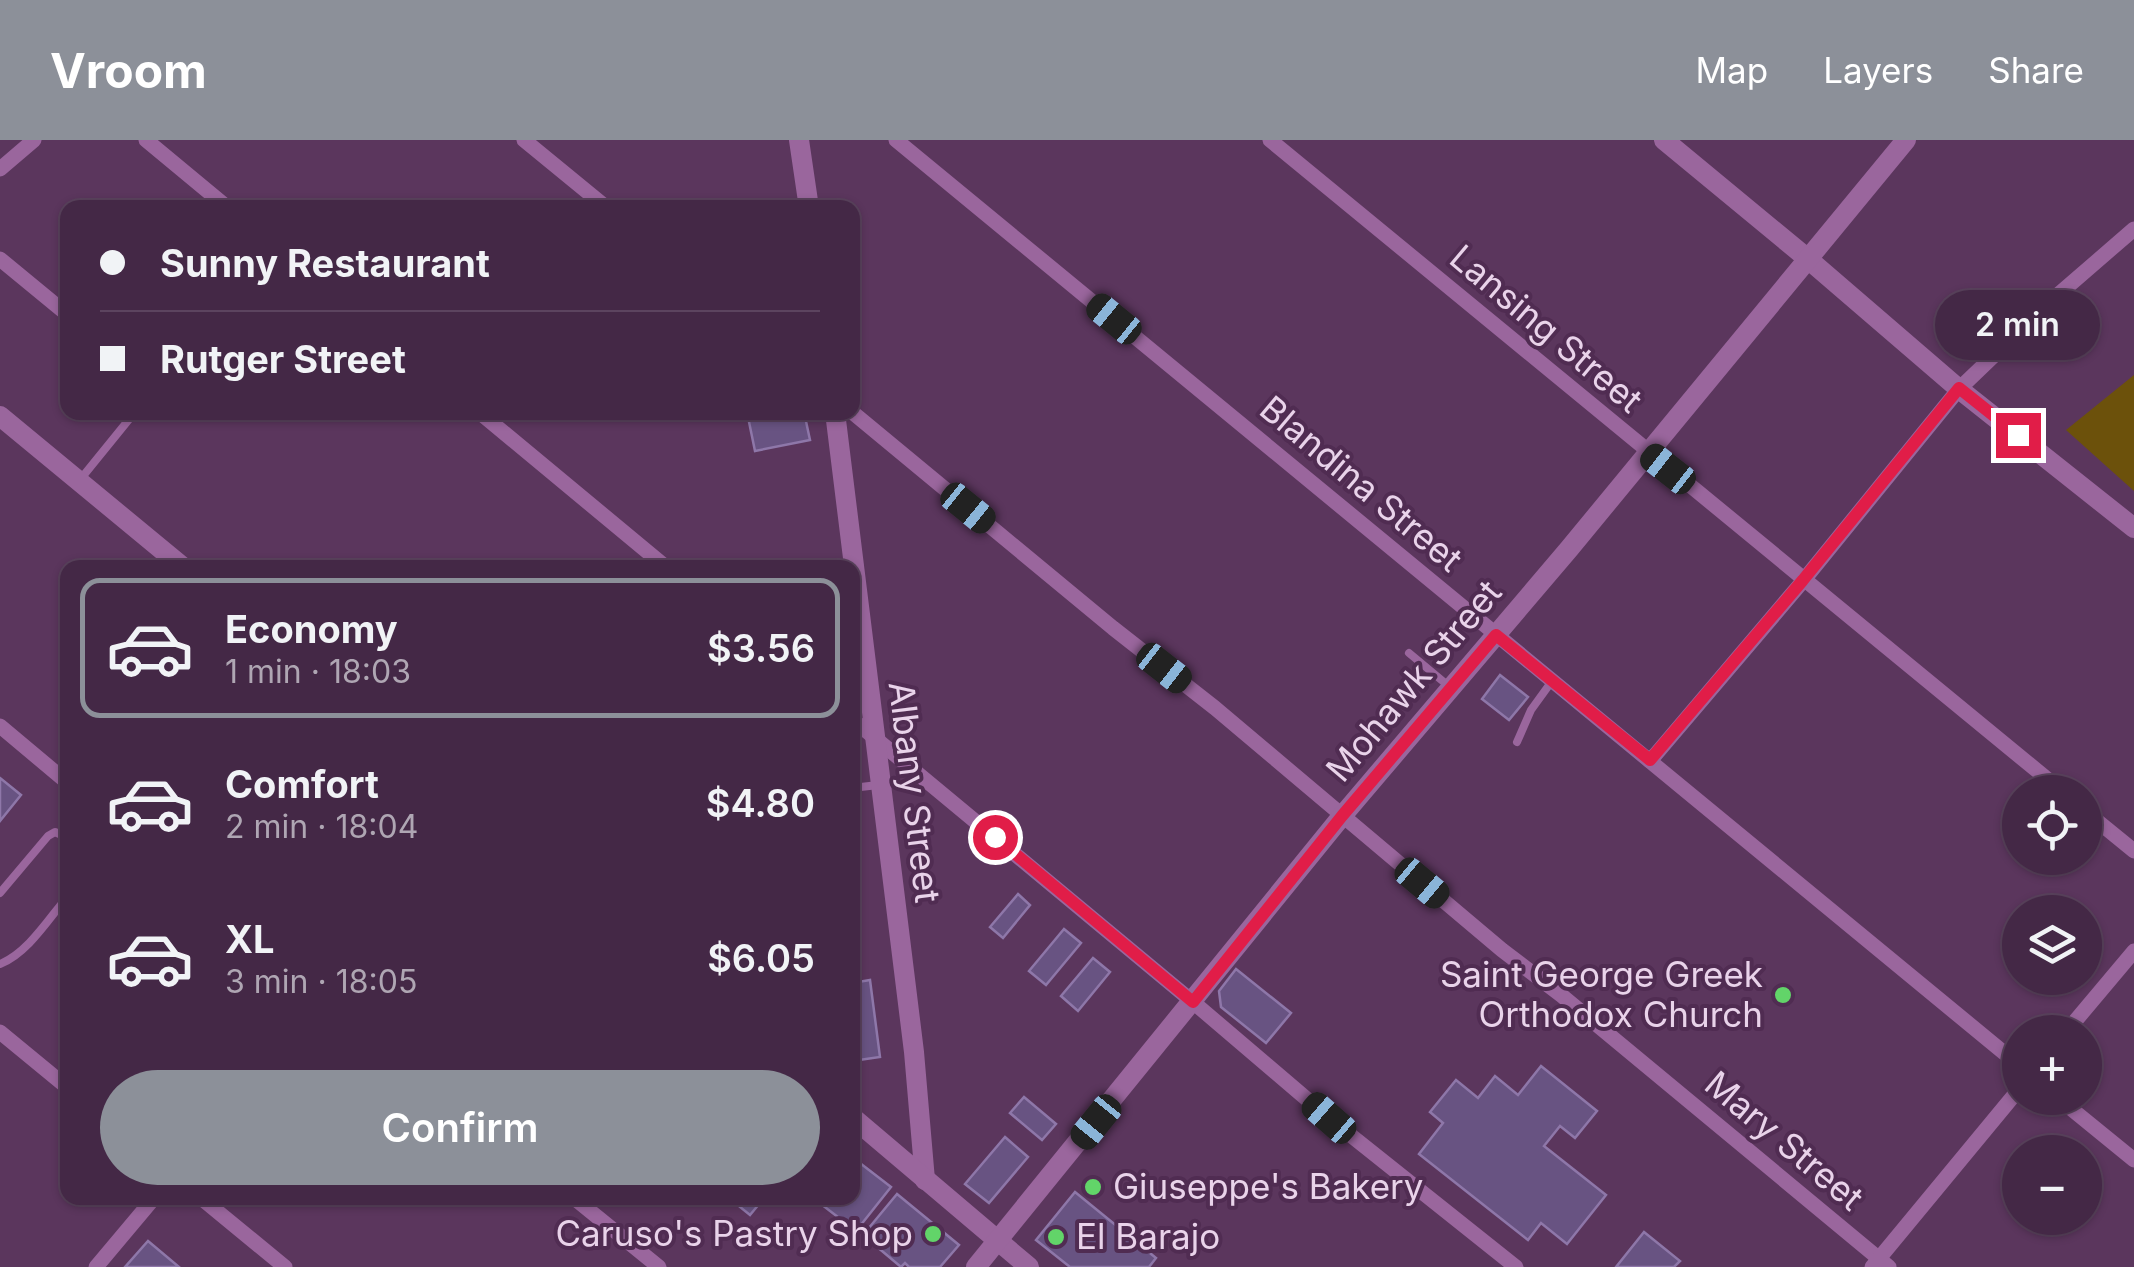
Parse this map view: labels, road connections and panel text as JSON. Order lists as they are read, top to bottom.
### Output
{
  "streets": {
    "street": [
      "Lansing Street",
      "Blandina Street",
      "Mohawk Street",
      "Albany Street",
      "Mary Street"
    ]
  },
  "crossings": [
    ["Lansing Street", "Mohawk Street"],
    ["Blandina Street", "Mohawk Street"],
    ["Mohawk Street", "Mary Street"]
  ],
  "places": [
    "Saint George Greek Orthodox Church",
    "Giuseppe's Bakery",
    "Caruso's Pastry Shop",
    "El Barajo"
  ],
  "page": {
    "header": "Vroom",
    "nav": ["Map", "Layers", "Share"],
    "banner": ["Sunny Restaurant", "Rutger Street"],
    "bubble": "2 min",
    "list": [
      {
        "name": "Economy",
        "note": "1 min · 18:03",
        "value": "$3.56"
      },
      {
        "name": "Comfort",
        "note": "2 min · 18:04",
        "value": "$4.80"
      },
      {
        "name": "XL",
        "note": "3 min · 18:05",
        "value": "$6.05"
      }
    ],
    "map_buttons": ["+", "−"],
    "buttons": "Confirm"
  }
}
